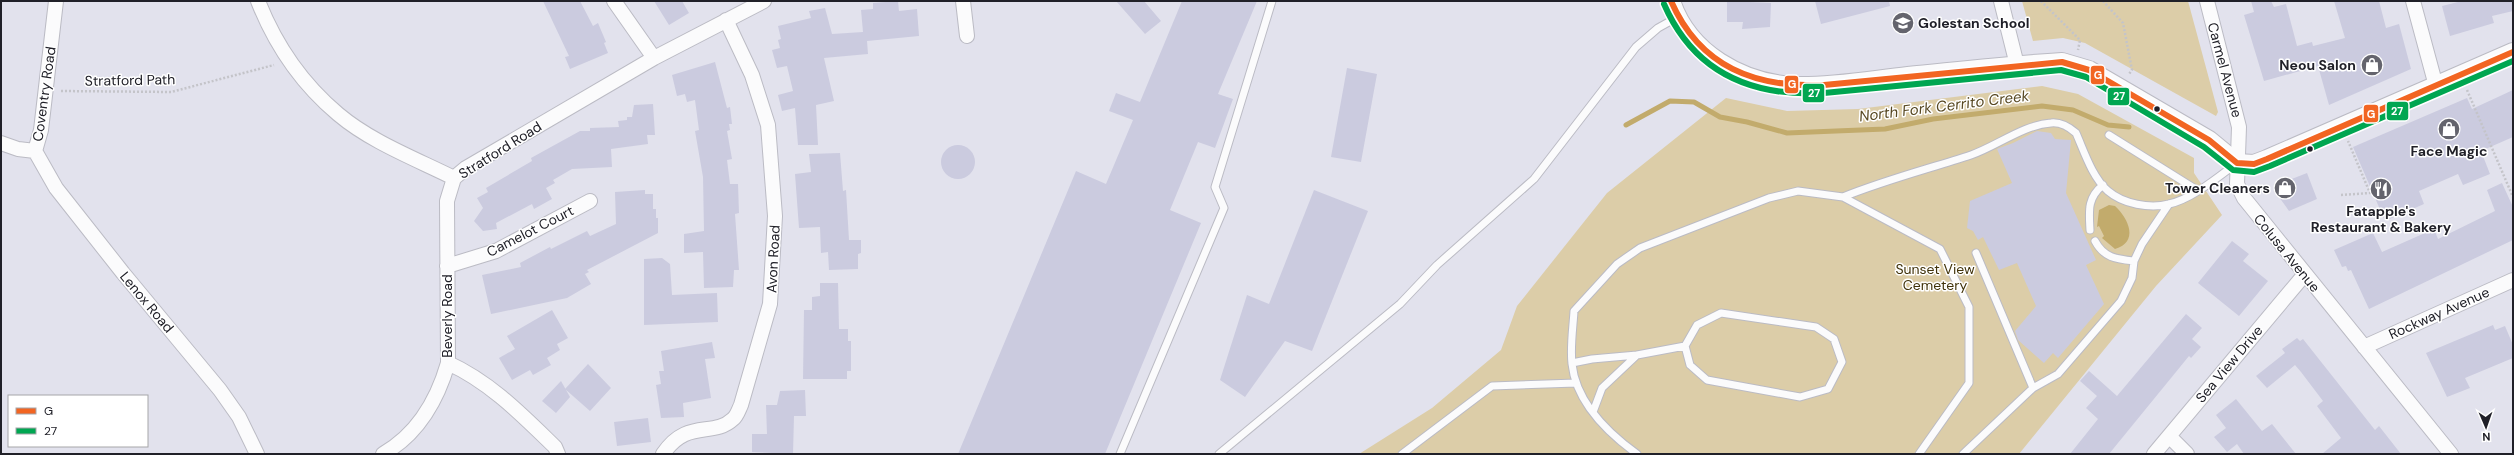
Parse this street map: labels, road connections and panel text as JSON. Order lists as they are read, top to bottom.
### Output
{
  "streets": {
    "street": [
      "Carmel Avenue",
      "Coventry Road",
      "Stratford Road",
      "Camelot Court",
      "Colusa Avenue",
      "Avon Road",
      "Lenox Road",
      "Rockway Avenue",
      "Beverly Road",
      "Sea View Drive"
    ],
    "path": ["Stratford Path"]
  },
  "crossings": [
    ["Carmel Avenue", "Colusa Avenue"],
    ["Stratford Path", "Coventry Road"],
    ["Coventry Road", "Lenox Road"],
    ["Stratford Road", "Avon Road"],
    ["Stratford Road", "Beverly Road"],
    ["Camelot Court", "Beverly Road"],
    ["Colusa Avenue", "Rockway Avenue"],
    ["Colusa Avenue", "Sea View Drive"]
  ],
  "water": ["North Fork Cerrito Creek"],
  "parks": ["Sunset View Cemetery"],
  "places": {
    "school or university": ["Golestan School"],
    "shop": ["Neou Salon", "Face Magic", "Tower Cleaners"],
    "restaurant": ["Fatapple's Restaurant & Bakery"]
  },
  "lines": ["transit line G", "transit line 27"],
  "legend": ["G", "27"],
  "north": "bottom"
}
